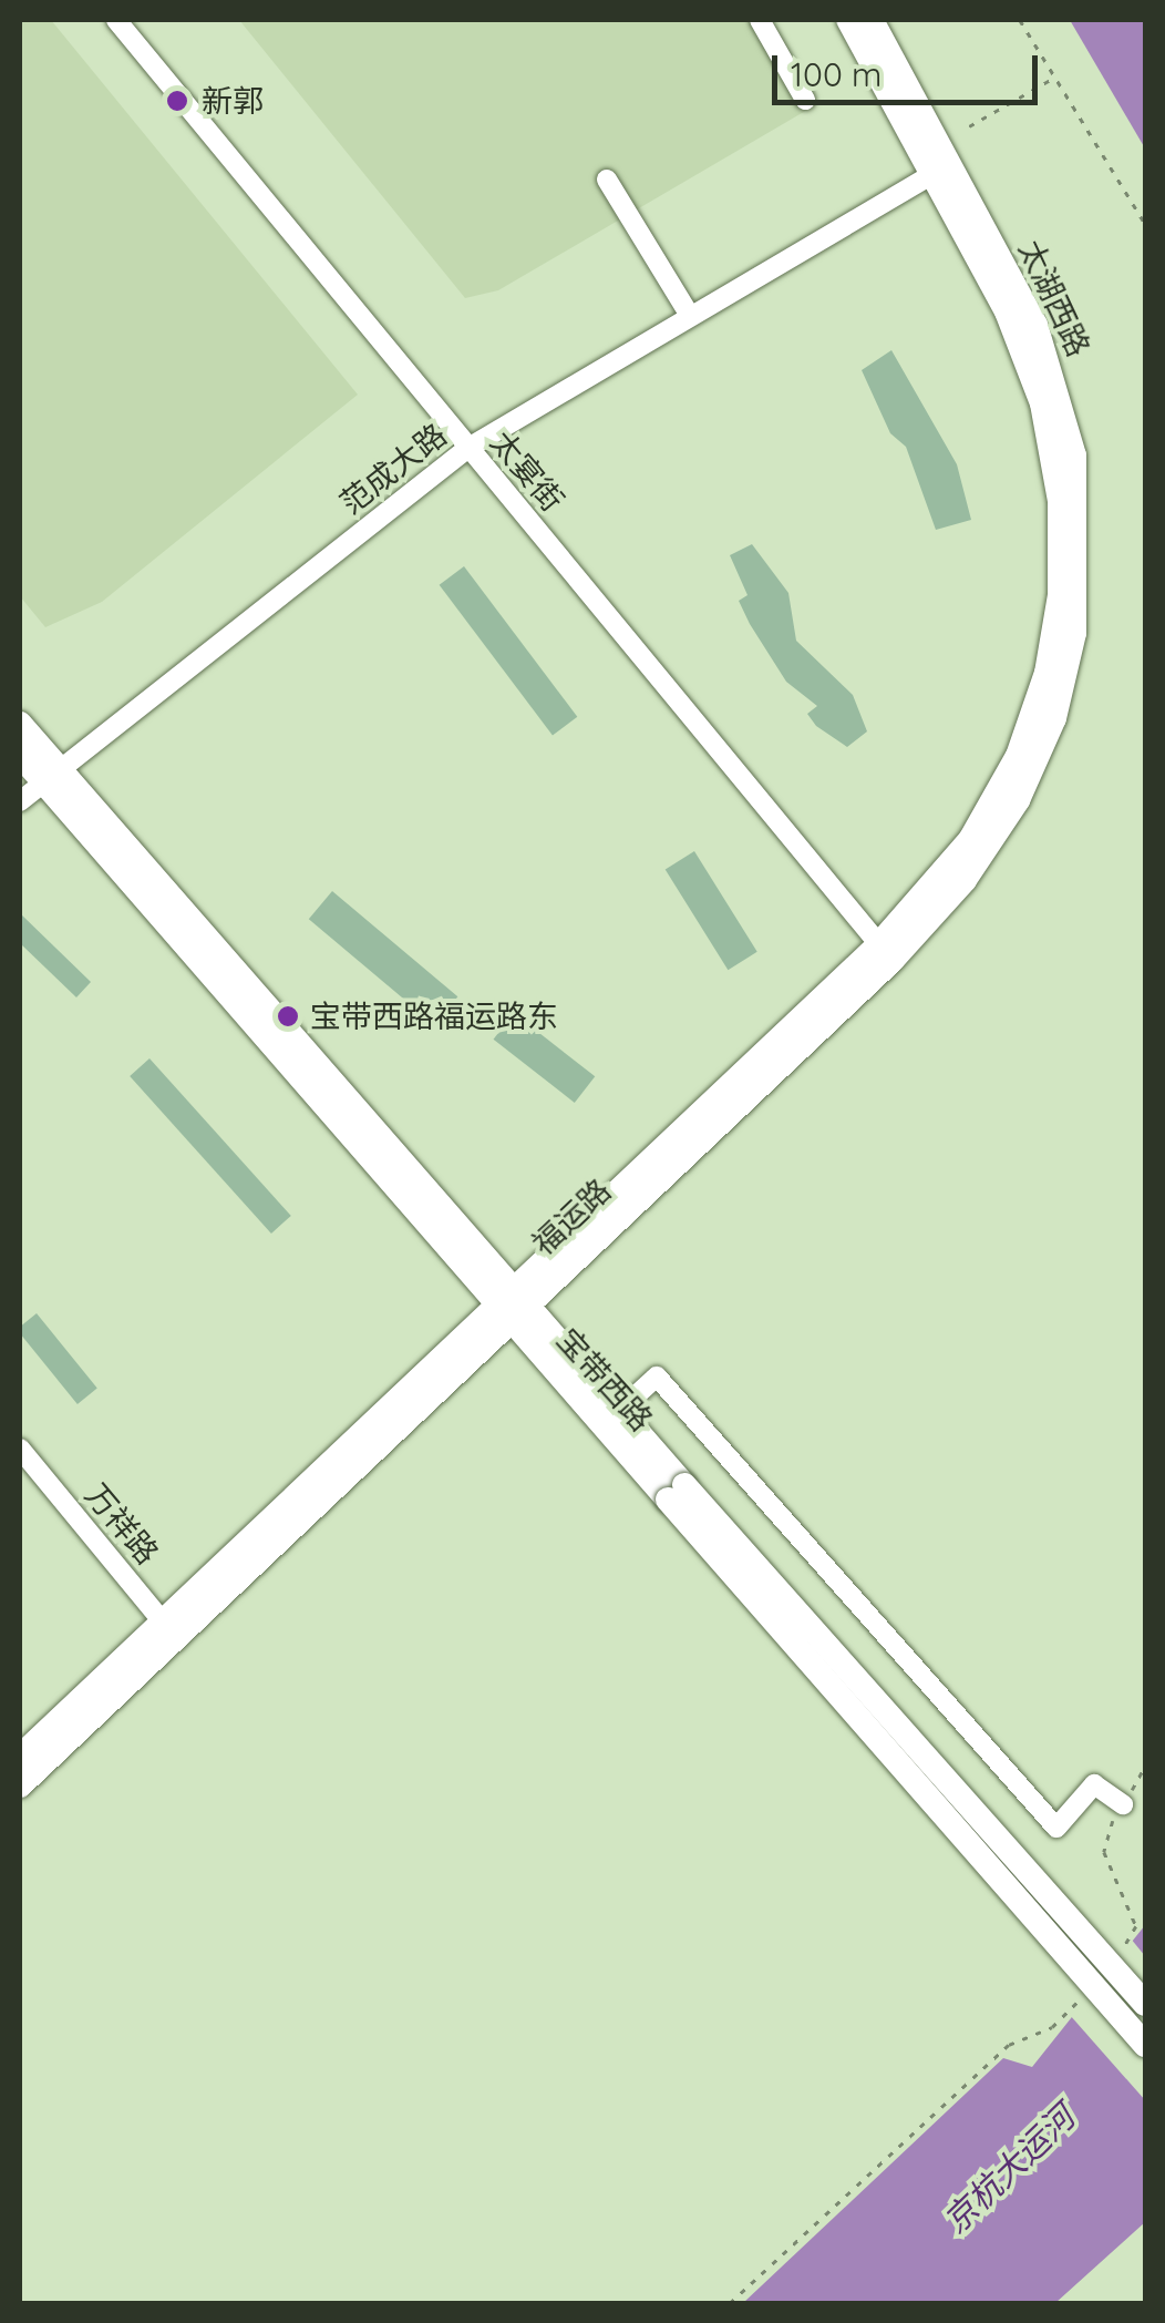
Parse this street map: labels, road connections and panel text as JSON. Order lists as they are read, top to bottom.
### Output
{
  "streets": {
    "main road": ["太湖西路", "福运路", "宝带西路"],
    "street": ["范成大路", "太宴街", "万祥路"]
  },
  "crossings": [
    ["太湖西路", "范成大路"],
    ["太湖西路", "福运路"],
    ["范成大路", "太宴街"],
    ["范成大路", "宝带西路"],
    ["太宴街", "福运路"],
    ["福运路", "宝带西路"],
    ["福运路", "万祥路"]
  ],
  "water": ["京杭大运河"],
  "places": ["新郭", "宝带西路福运路东"],
  "scale_bar": "100 m"
}
